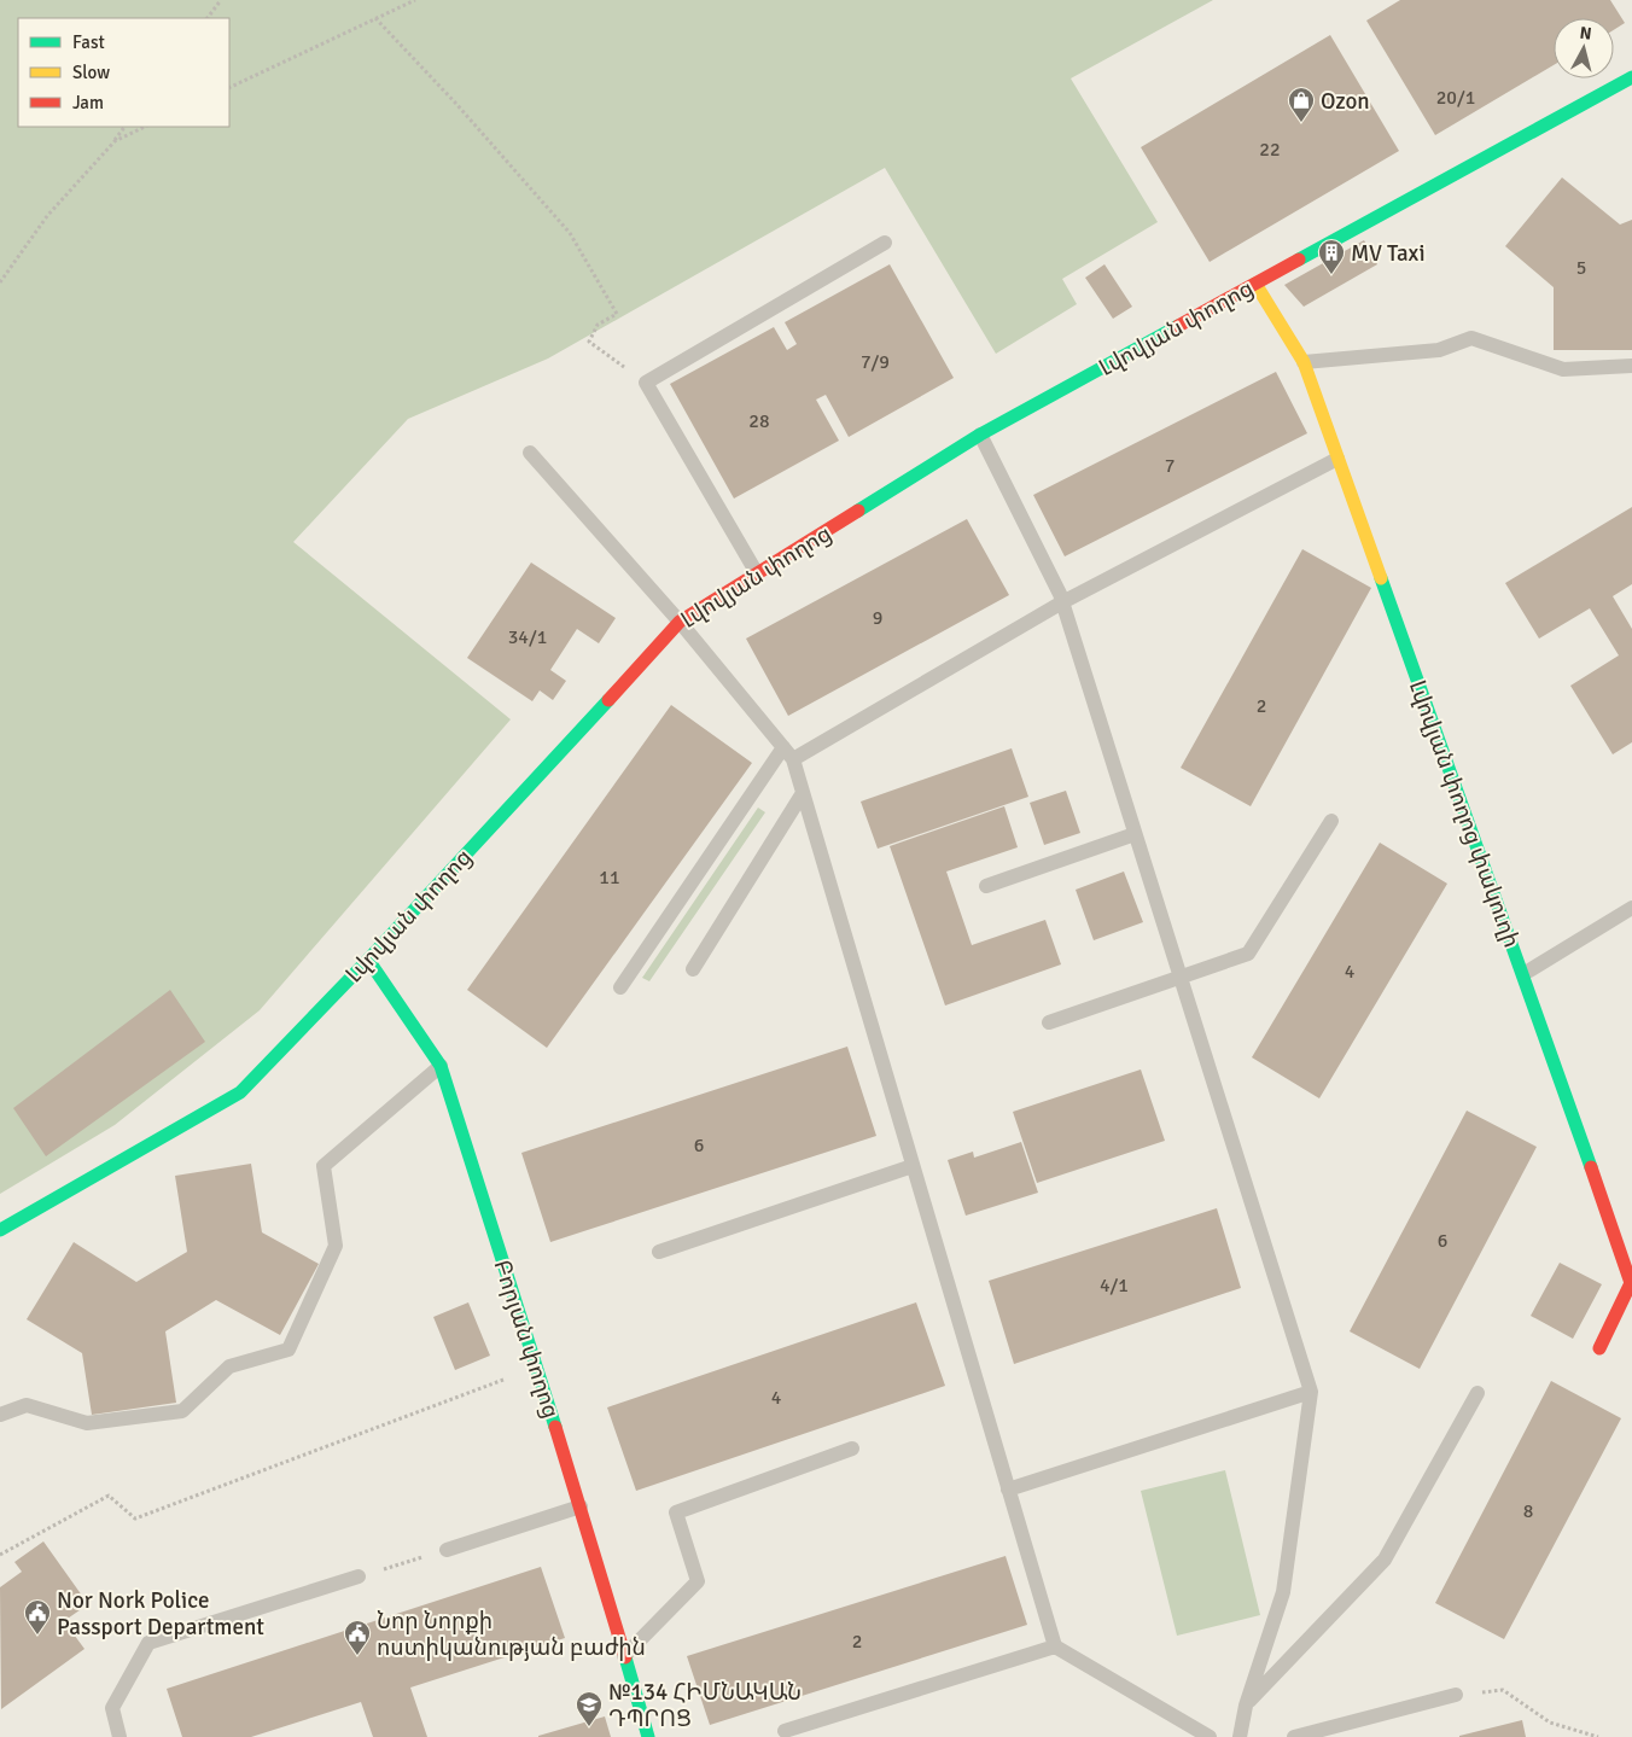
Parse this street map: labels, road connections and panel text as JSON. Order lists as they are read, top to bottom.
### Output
{
  "streets": {
    "street": ["Լվովյան փողոց", "Լվովյան փողոց փակուղի", "Բորյան փողոց"]
  },
  "crossings": [
    ["Լվովյան փողոց", "Լվովյան փողոց փակուղի"],
    ["Լվովյան փողոց", "Բորյան փողոց"]
  ],
  "places": {
    "shop": ["Ozon"],
    "building": ["MV Taxi"],
    "public building": ["Nor Nork Police Passport Department", "Նոր Նորքի ոստիկանության բաժին"],
    "school or university": ["№134 ՀԻՄՆԱԿԱՆ ԴՊՐՈՑ"]
  },
  "house_numbers": [
    "20/1",
    "22",
    "5",
    "7/9",
    "28",
    "7",
    "9",
    "34/1",
    "2",
    "11",
    "4",
    "6",
    "6",
    "4/1",
    "4",
    "8",
    "2"
  ],
  "legend": ["Fast", "Slow", "Jam"],
  "north": "top"
}
